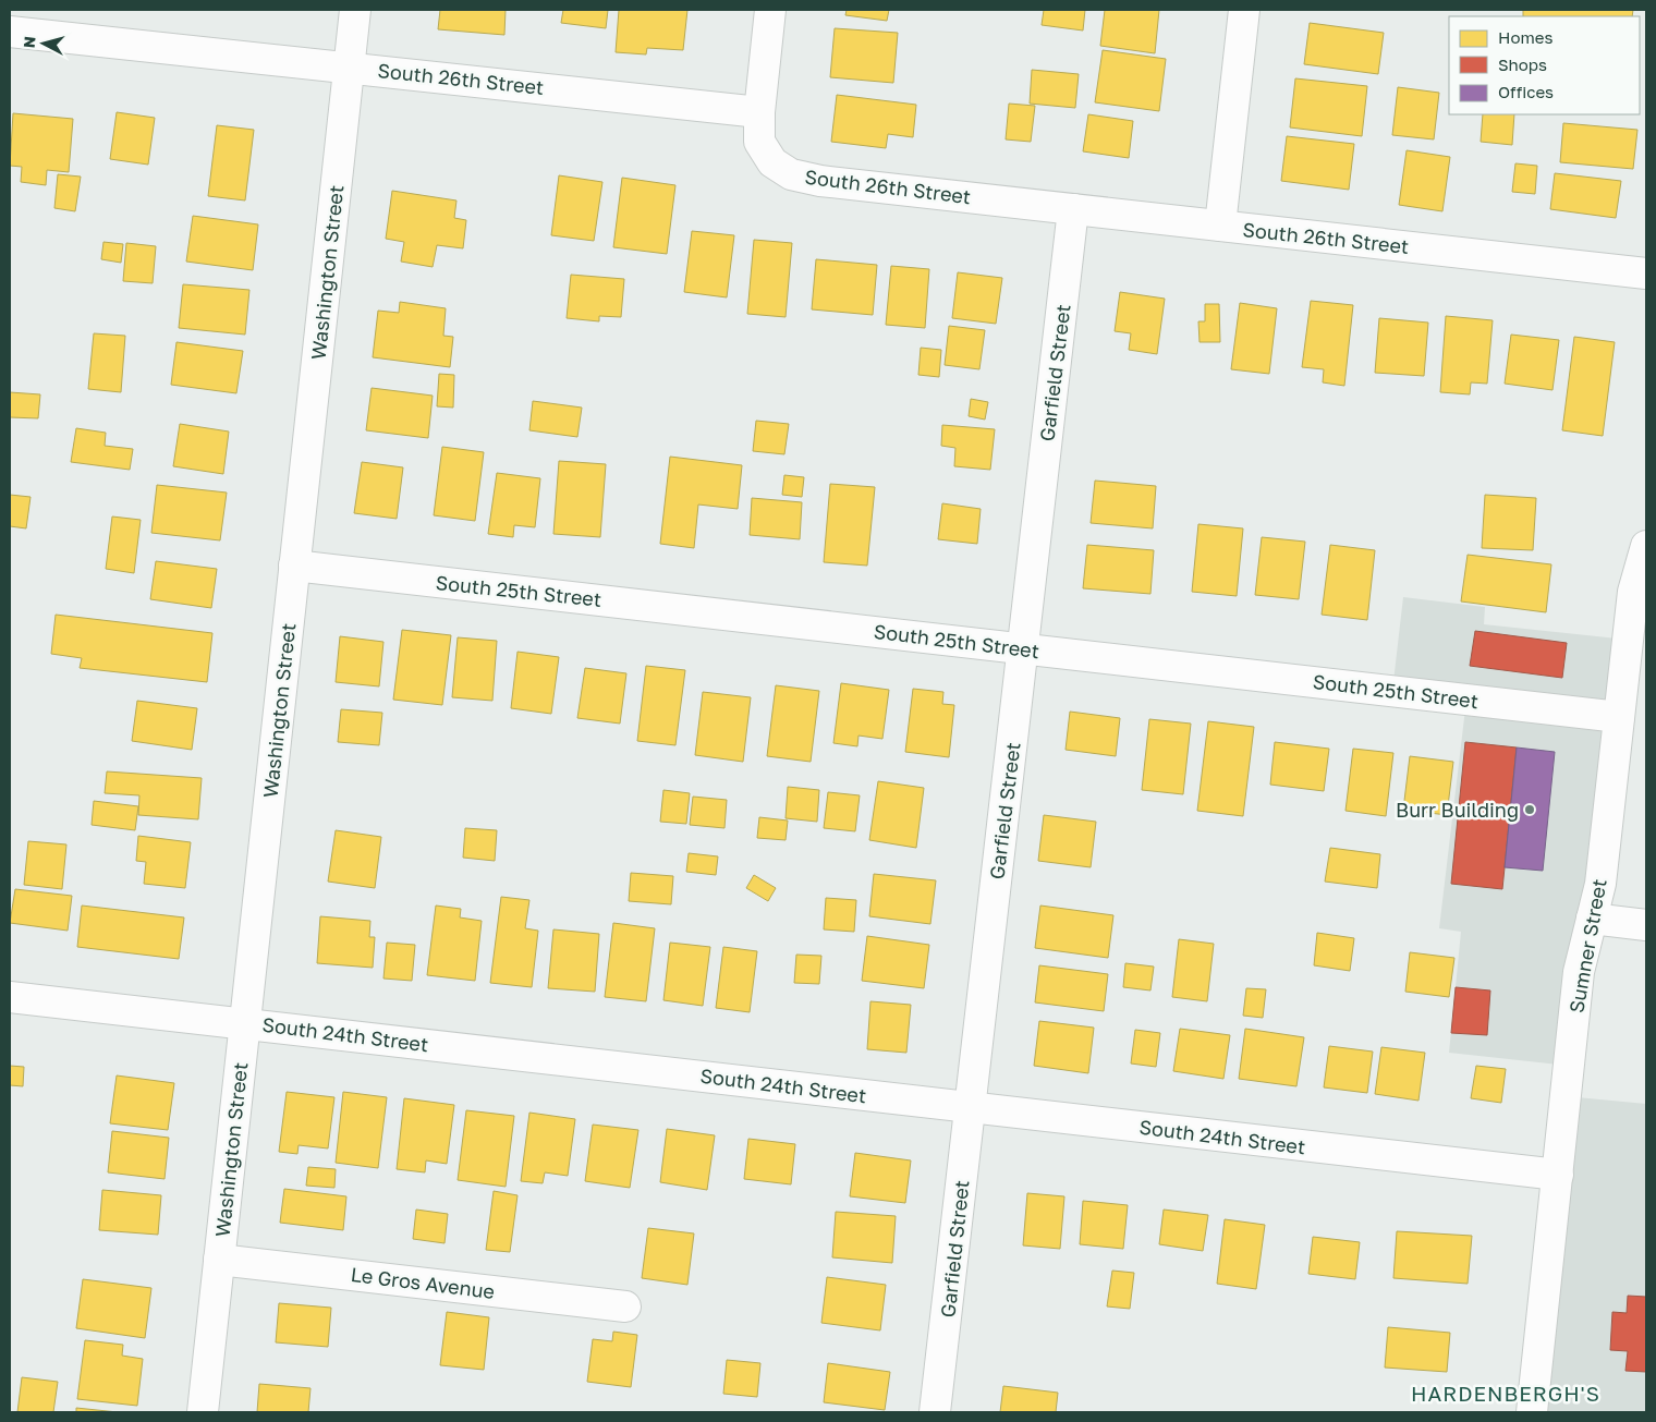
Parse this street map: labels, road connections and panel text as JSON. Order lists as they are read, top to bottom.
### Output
{
  "streets": {
    "street": [
      "South 26th Street",
      "Washington Street",
      "Garfield Street",
      "South 25th Street",
      "Sumner Street",
      "South 24th Street",
      "Le Gros Avenue"
    ]
  },
  "crossings": [
    ["South 26th Street", "Washington Street"],
    ["South 26th Street", "Garfield Street"],
    ["Washington Street", "South 25th Street"],
    ["Washington Street", "South 24th Street"],
    ["Washington Street", "Le Gros Avenue"],
    ["Garfield Street", "South 25th Street"],
    ["Garfield Street", "South 24th Street"],
    ["South 25th Street", "Sumner Street"],
    ["Sumner Street", "South 24th Street"]
  ],
  "districts": ["HARDENBERGH'S"],
  "places": ["Burr Building"],
  "legend": ["Homes", "Shops", "Offices"],
  "north": "left"
}
